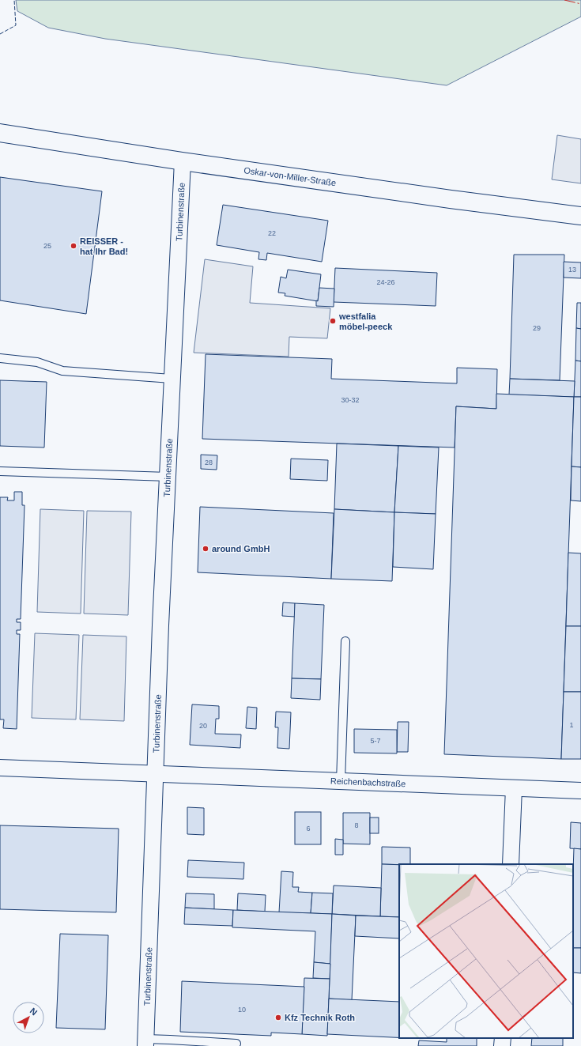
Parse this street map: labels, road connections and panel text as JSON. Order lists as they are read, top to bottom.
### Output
{
  "streets": {
    "main road": ["Oskar-von-Miller-Straße"],
    "street": ["Turbinenstraße", "Reichenbachstraße"]
  },
  "crossings": [
    ["Oskar-von-Miller-Straße", "Turbinenstraße"],
    ["Turbinenstraße", "Reichenbachstraße"]
  ],
  "places": [
    "REISSER - hat Ihr Bad!",
    "westfalia möbel-peeck",
    "around GmbH",
    "Kfz Technik Roth"
  ],
  "house_numbers": [
    "22",
    "25",
    "13",
    "24-26",
    "29",
    "30-32",
    "28",
    "1",
    "20",
    "5-7",
    "8",
    "6",
    "10"
  ],
  "north": "top right"
}
